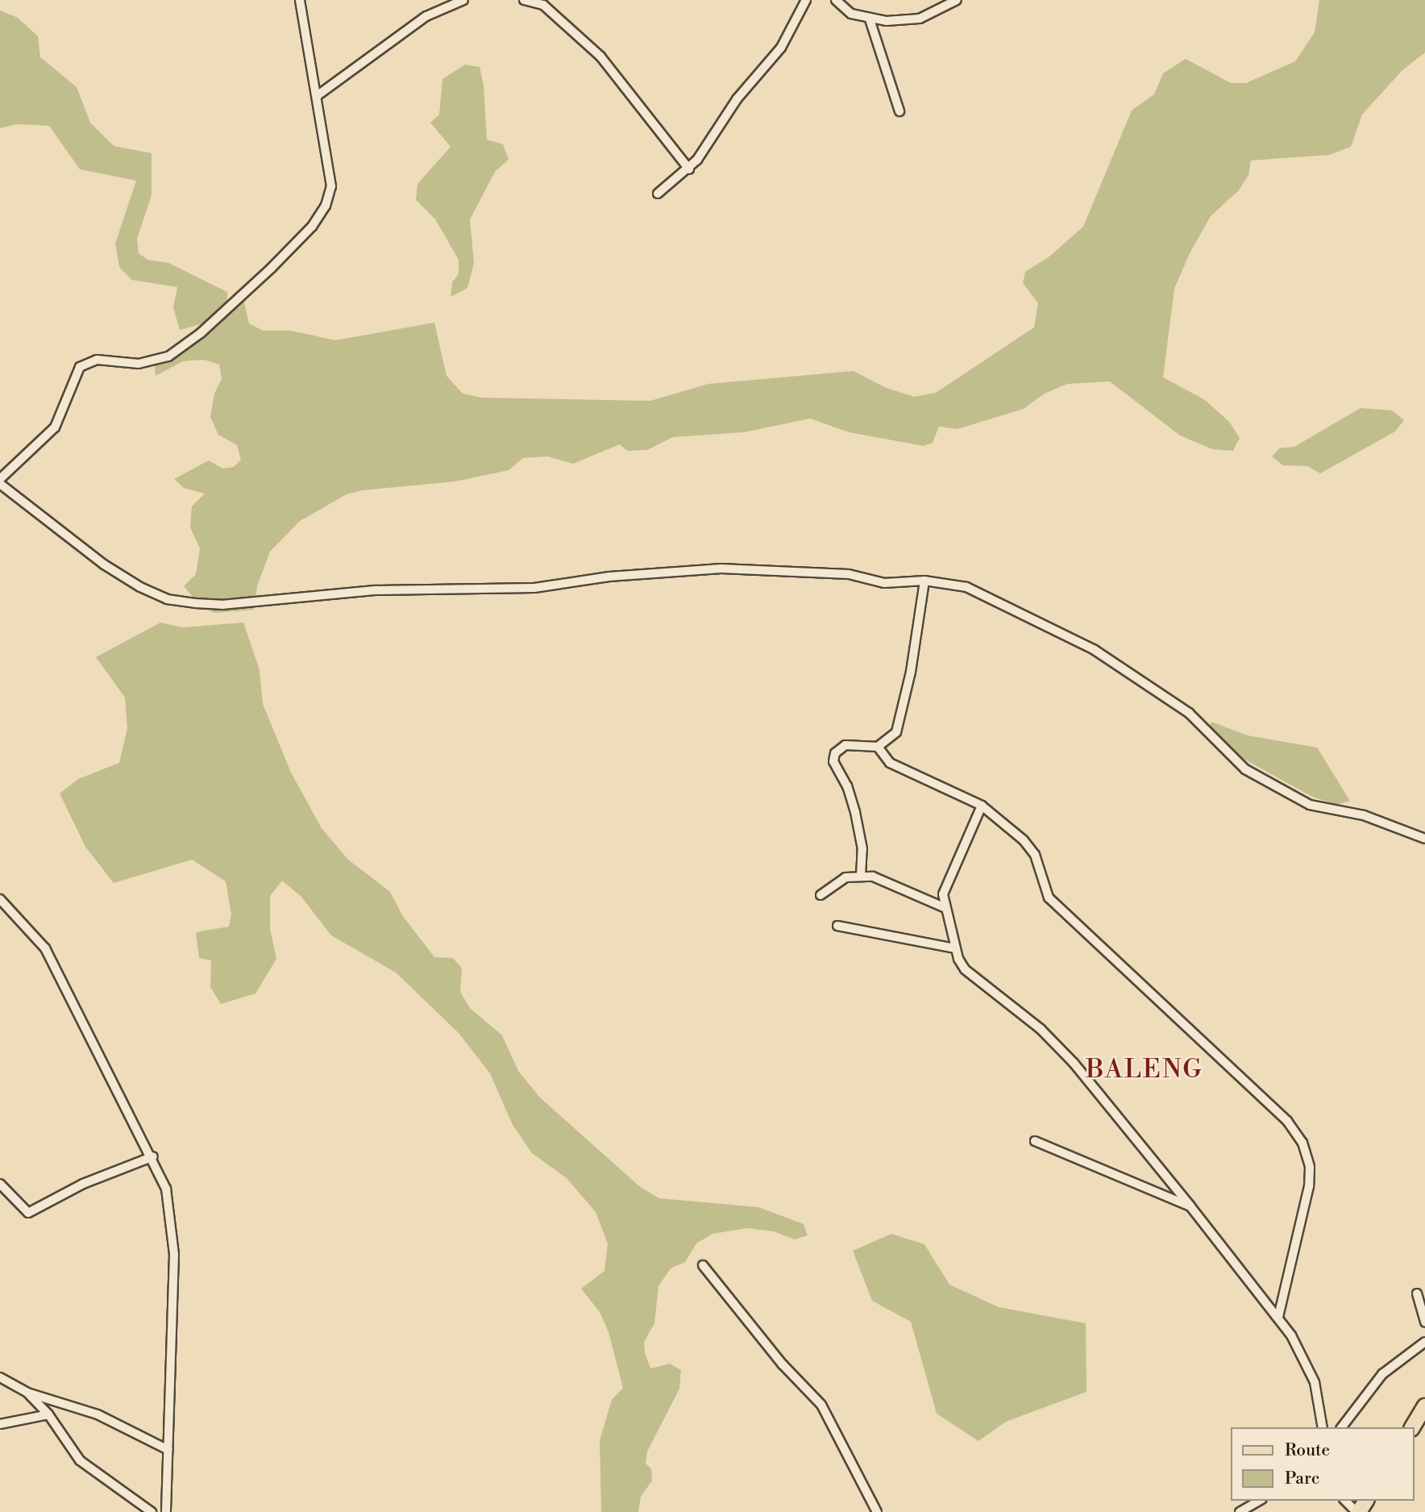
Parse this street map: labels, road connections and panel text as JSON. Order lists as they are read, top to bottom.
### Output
{
  "districts": ["BALENG"],
  "legend": ["Route", "Parc"]
}
